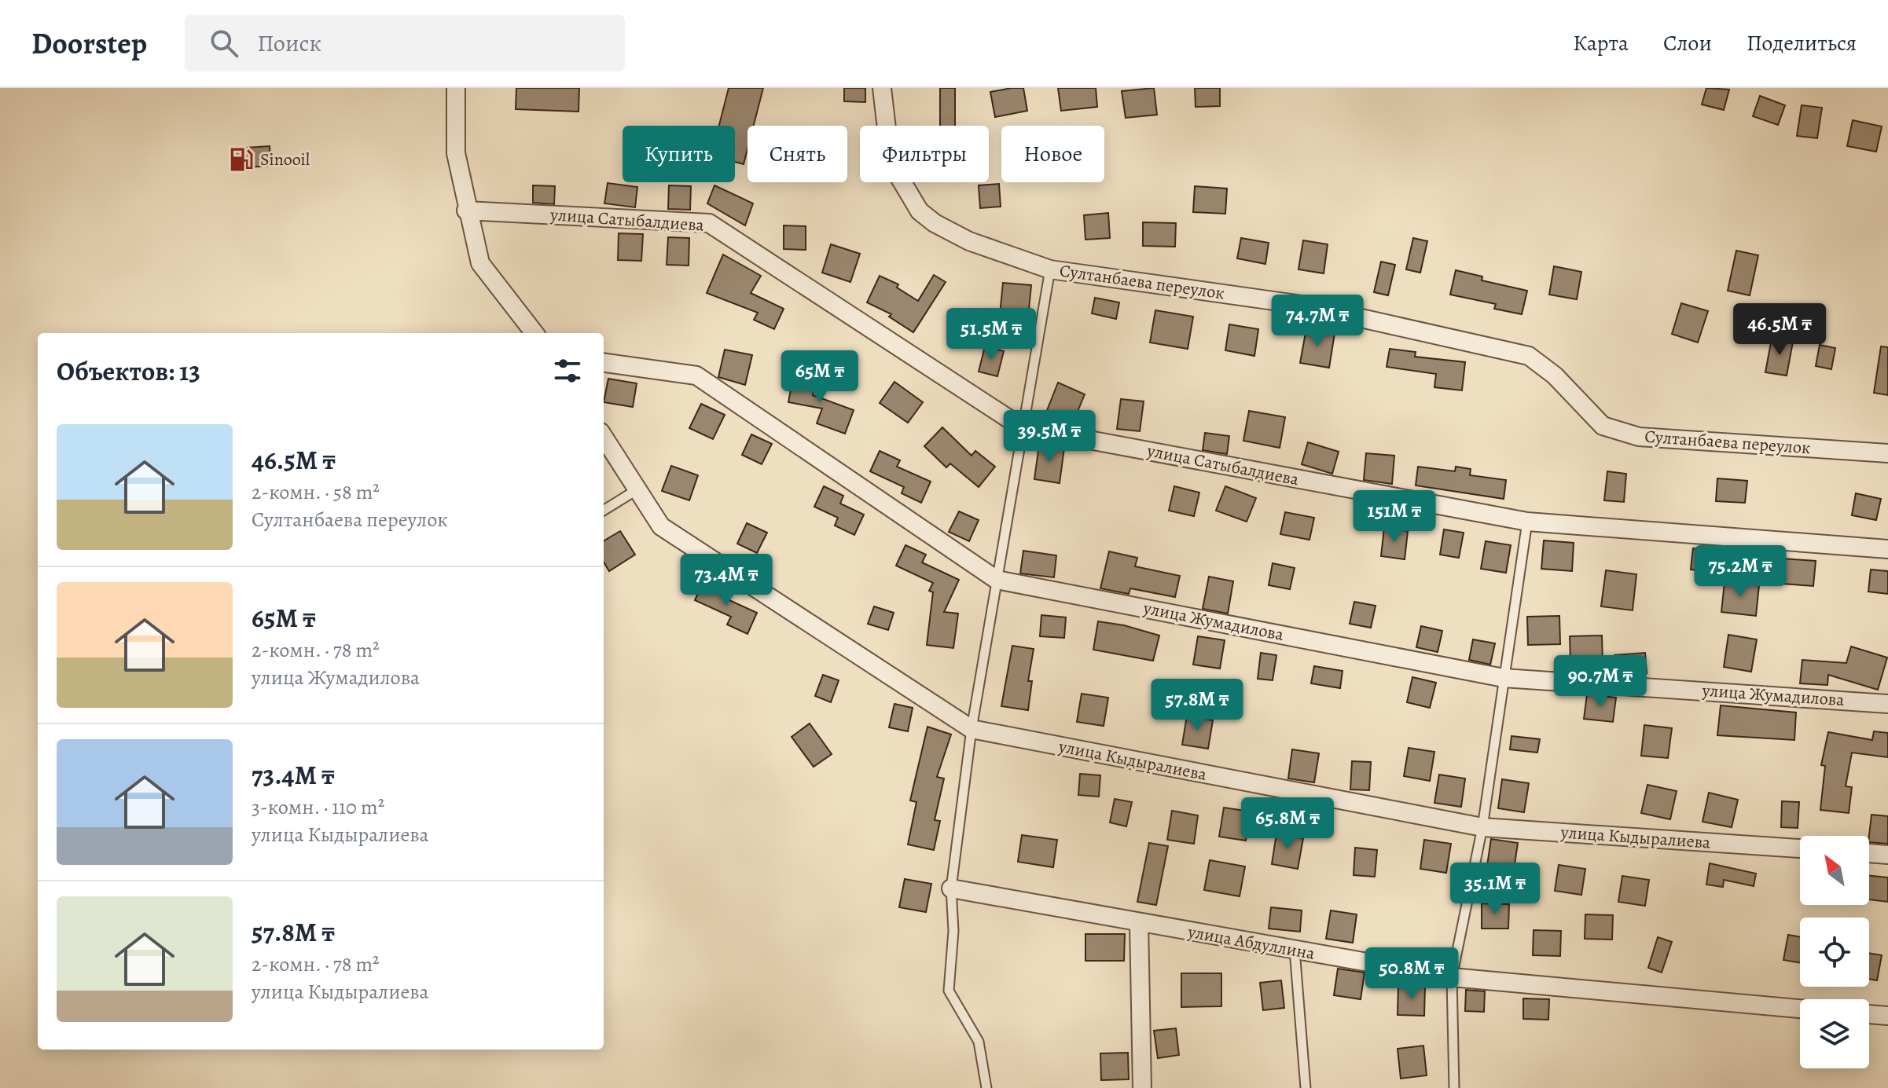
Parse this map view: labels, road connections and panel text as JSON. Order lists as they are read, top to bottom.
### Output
{
  "streets": {
    "street": [
      "улица Сатыбалдиева",
      "Султанбаева переулок",
      "улица Жумадилова",
      "улица Кыдыралиева",
      "улица Абдуллина"
    ]
  },
  "places": {
    "fuel station": ["Sinooil"]
  },
  "north": "top left",
  "page": {
    "header": "Doorstep",
    "search": "Поиск",
    "nav": ["Карта", "Слои", "Поделиться"],
    "chip": [
      "Купить",
      "Снять",
      "Фильтры",
      "Новое"
    ],
    "price": [
      "74.7M ₸",
      "46.5M ₸",
      "51.5M ₸",
      "65M ₸",
      "39.5M ₸",
      "151M ₸",
      "75.2M ₸",
      "73.4M ₸",
      "90.7M ₸",
      "57.8M ₸",
      "65.8M ₸",
      "35.1M ₸",
      "50.8M ₸"
    ],
    "heading": "Объектов: 13",
    "list": [
      {
        "name": "46.5M ₸",
        "note": "2-комн. · 58 m² · Султанбаева переулок"
      },
      {
        "name": "65M ₸",
        "note": "2-комн. · 78 m² · улица Жумадилова"
      },
      {
        "name": "73.4M ₸",
        "note": "3-комн. · 110 m² · улица Кыдыралиева"
      },
      {
        "name": "57.8M ₸",
        "note": "2-комн. · 78 m² · улица Кыдыралиева"
      }
    ]
  }
}
